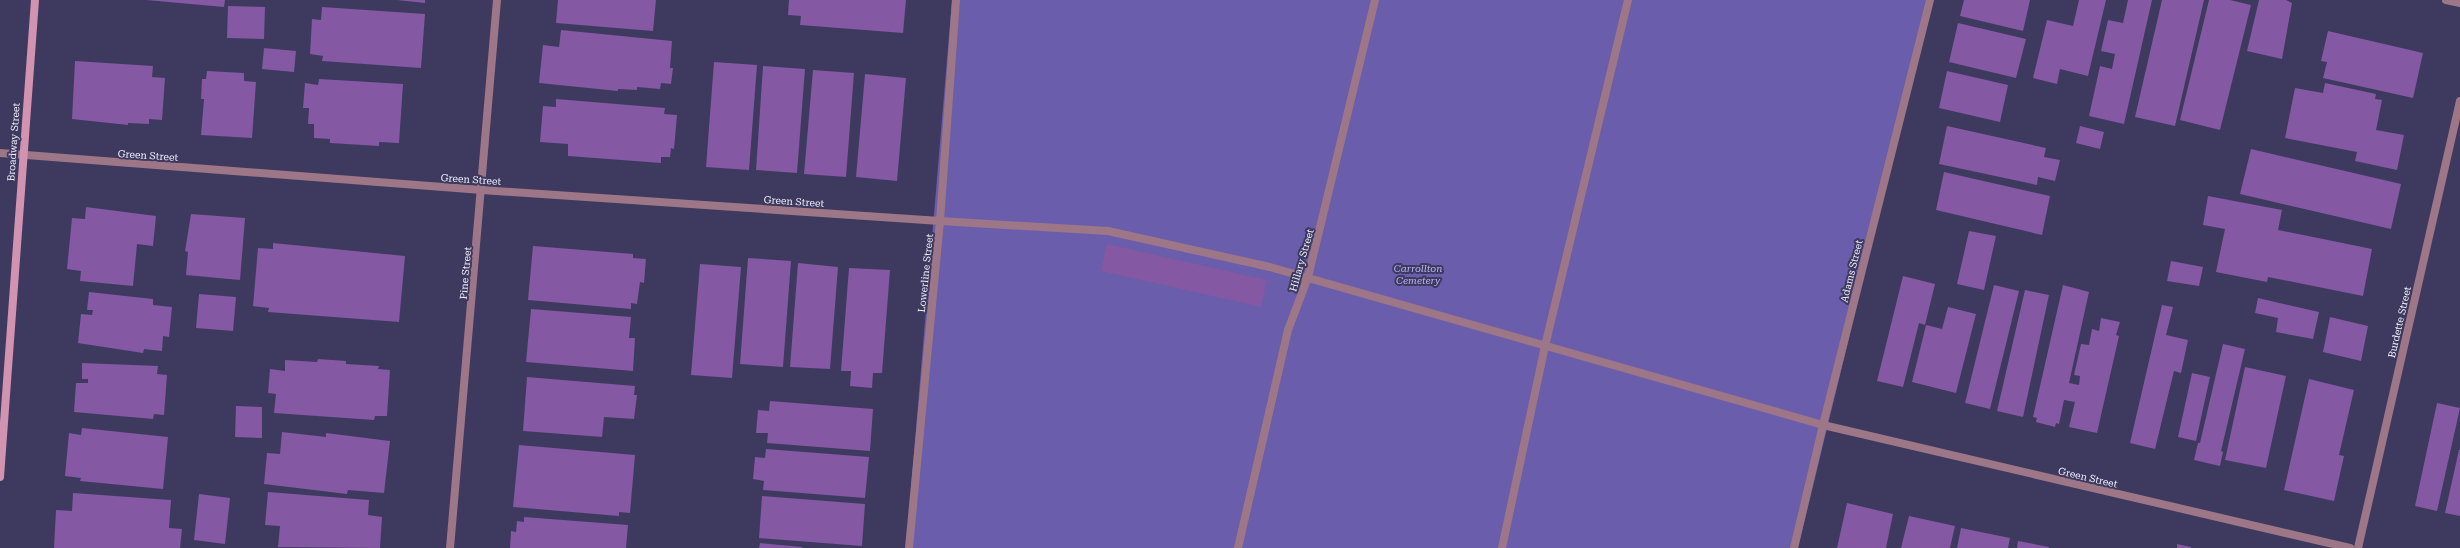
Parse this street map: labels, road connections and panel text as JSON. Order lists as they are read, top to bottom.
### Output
{
  "streets": {
    "street": [
      "Broadway Street",
      "Green Street",
      "Hillary Street",
      "Adams Street",
      "Pine Street",
      "Lowerline Street",
      "Burdette Street"
    ]
  },
  "crossings": [
    ["Broadway Street", "Green Street"],
    ["Green Street", "Hillary Street"],
    ["Green Street", "Adams Street"],
    ["Green Street", "Pine Street"],
    ["Green Street", "Lowerline Street"]
  ],
  "parks": ["Carrollton Cemetery"]
}
